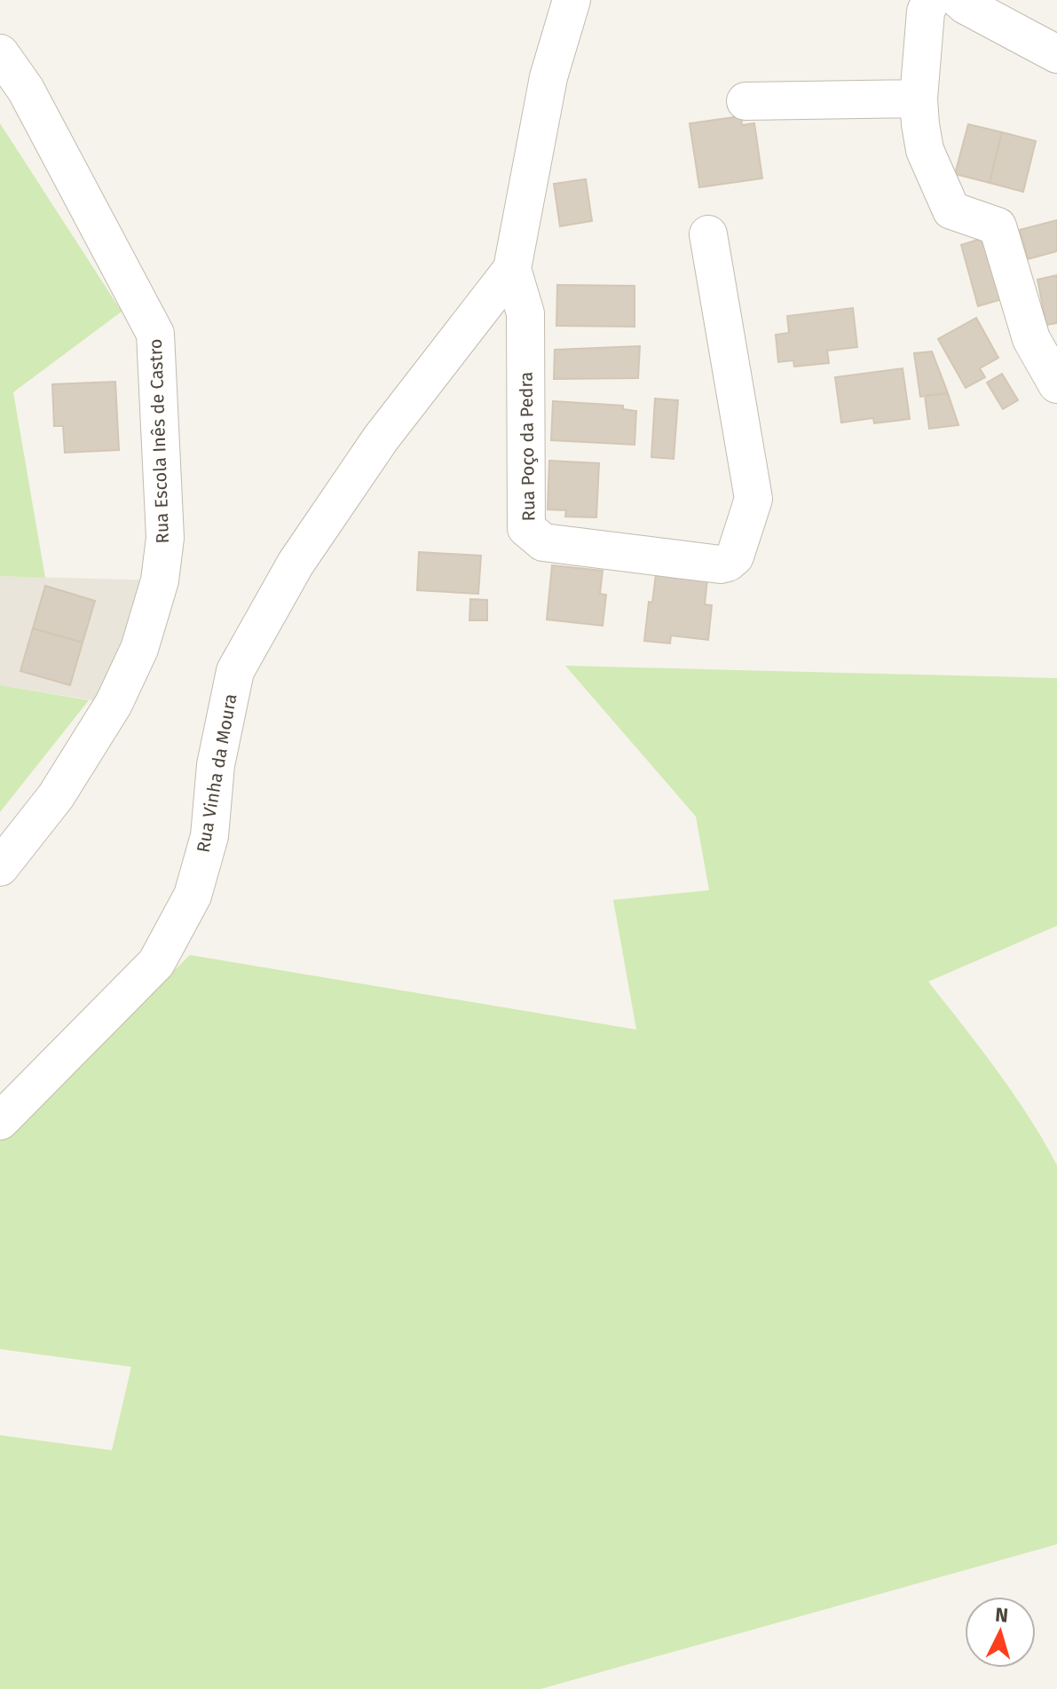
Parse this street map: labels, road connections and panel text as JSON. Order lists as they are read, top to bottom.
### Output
{
  "streets": {
    "street": ["Rua Escola Inês de Castro", "Rua Poço da Pedra", "Rua Vinha da Moura"]
  },
  "crossings": [
    ["Rua Poço da Pedra", "Rua Vinha da Moura"]
  ],
  "north": "top"
}
